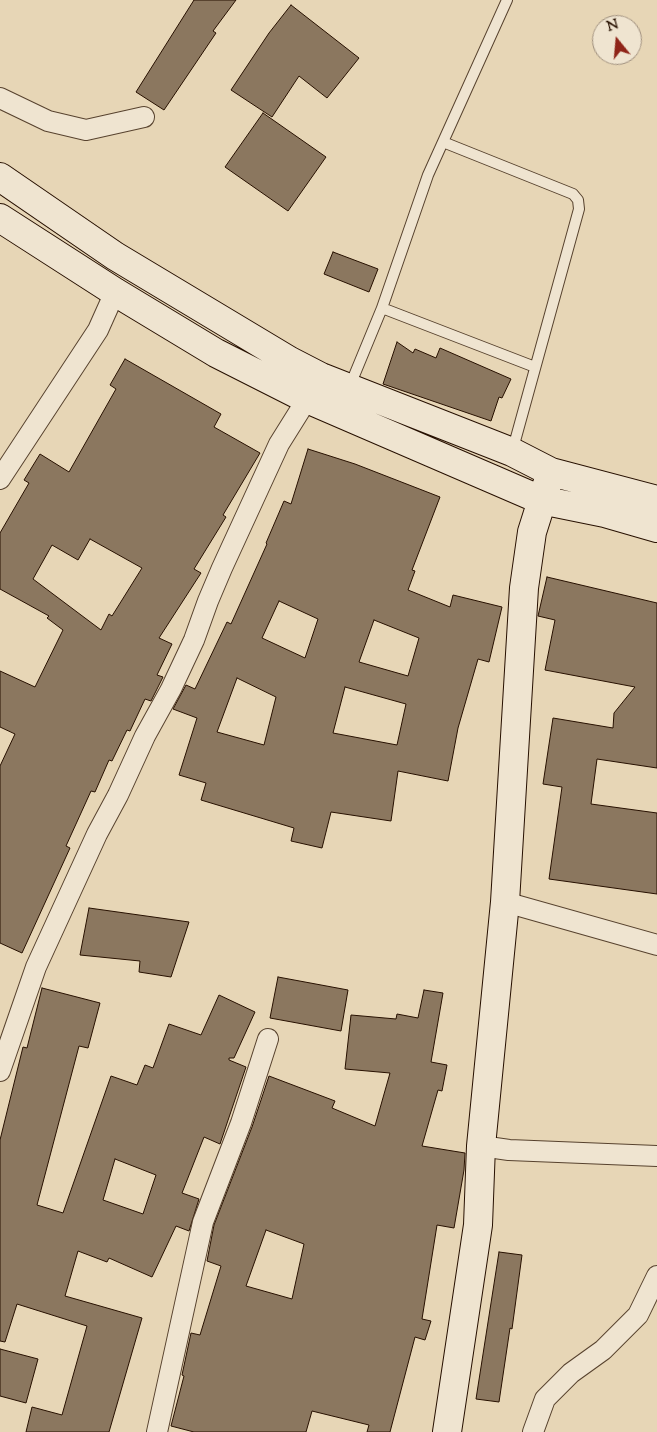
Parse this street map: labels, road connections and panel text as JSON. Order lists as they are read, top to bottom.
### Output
{
  "north": "top"
}
